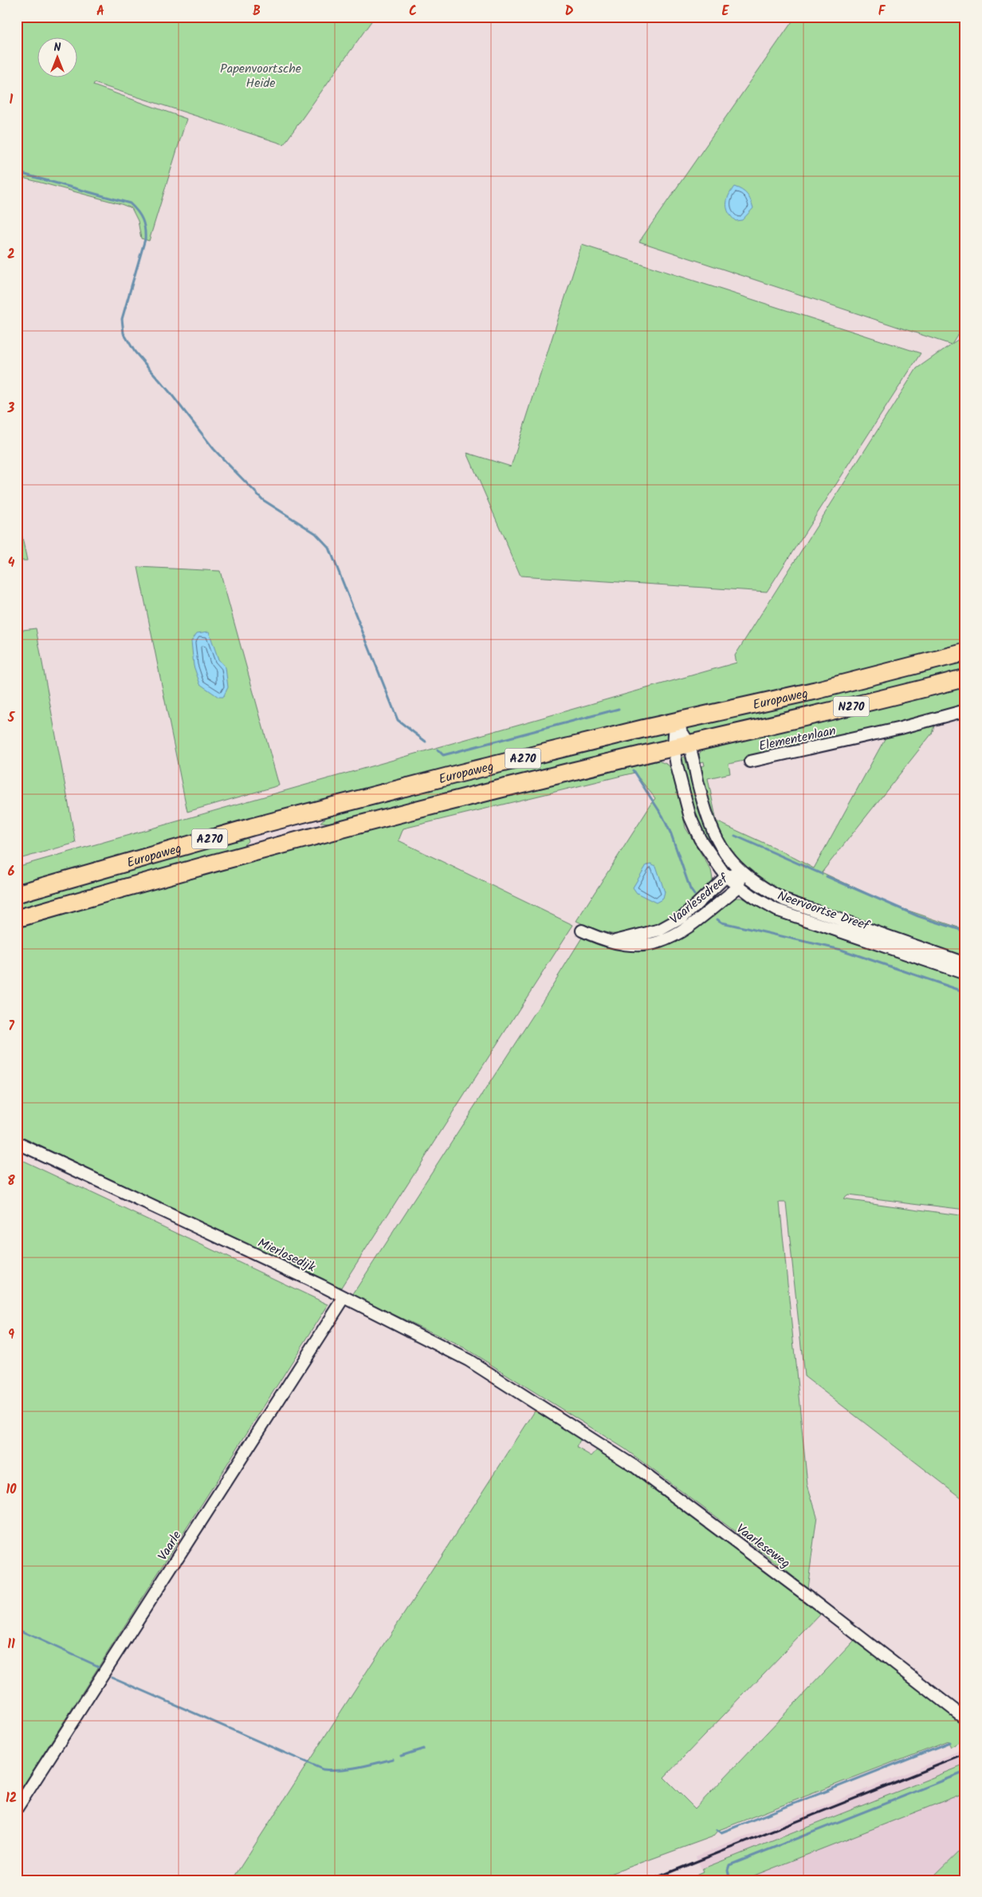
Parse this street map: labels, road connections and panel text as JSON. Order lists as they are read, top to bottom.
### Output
{
  "streets": {
    "highway": ["Europaweg", "N270", "A270"],
    "street": [
      "Elementenlaan",
      "Vaarlesedreef",
      "Neervoortse Dreef",
      "Mierlosedijk",
      "Vaarle",
      "Vaarleseweg"
    ]
  },
  "crossings": [
    ["Europaweg", "Neervoortse Dreef"],
    ["Vaarlesedreef", "Neervoortse Dreef"],
    ["Mierlosedijk", "Vaarle"],
    ["Mierlosedijk", "Vaarleseweg"]
  ],
  "parks": ["Papenvoortsche Heide"],
  "north": "top",
  "grid": {
    "columns": [
      "A",
      "B",
      "C",
      "D",
      "E",
      "F"
    ],
    "rows": [
      "1",
      "2",
      "3",
      "4",
      "5",
      "6",
      "7",
      "8",
      "9",
      "10",
      "11",
      "12"
    ]
  }
}
